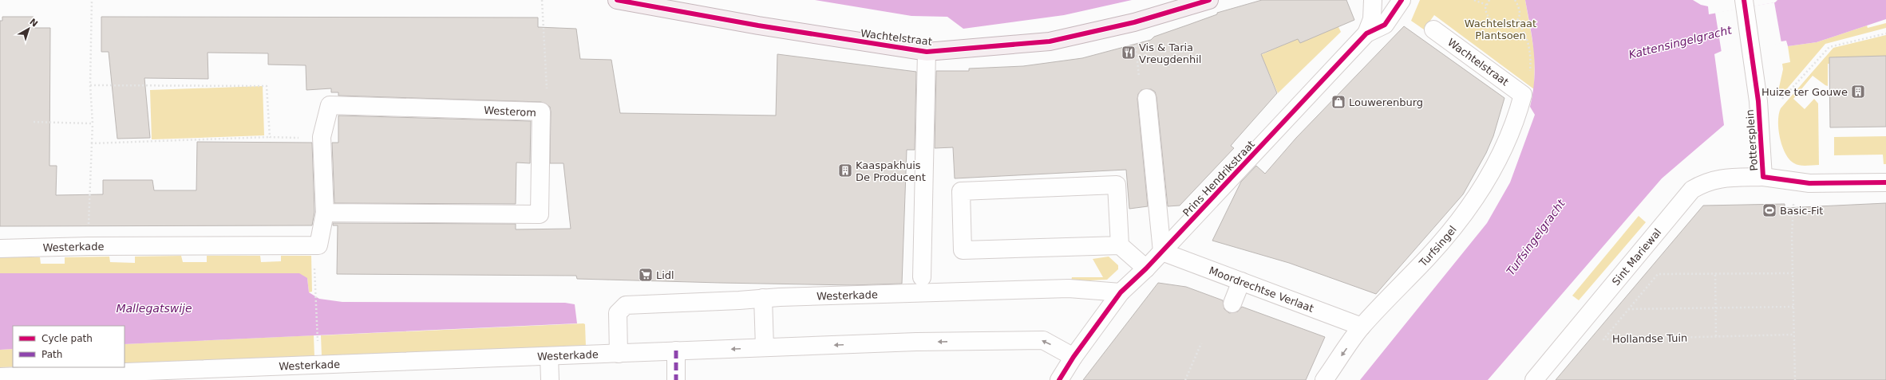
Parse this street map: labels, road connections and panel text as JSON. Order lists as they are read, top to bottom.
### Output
{
  "streets": {
    "main road": ["Wachtelstraat"],
    "street": [
      "Westerom",
      "Pottersplein",
      "Prins Hendrikstraat",
      "Turfsingel",
      "Westerkade",
      "Sint Mariewal",
      "Moordrechtse Verlaat"
    ],
    "path": ["Hollandse Tuin"]
  },
  "crossings": [
    ["Wachtelstraat", "Turfsingel"],
    ["Westerom", "Westerkade"],
    ["Pottersplein", "Sint Mariewal"],
    ["Prins Hendrikstraat", "Westerkade"],
    ["Prins Hendrikstraat", "Moordrechtse Verlaat"],
    ["Turfsingel", "Moordrechtse Verlaat"]
  ],
  "water": ["Kattensingelgracht", "Turfsingelgracht", "Mallegatswije"],
  "parks": ["Wachtelstraat Plantsoen"],
  "places": {
    "restaurant": ["Vis & Taria Vreugdenhil"],
    "building": ["Huize ter Gouwe", "Kaaspakhuis De Producent"],
    "shop": ["Louwerenburg"],
    "sports": ["Basic-Fit"],
    "supermarket": ["Lidl"]
  },
  "legend": ["Cycle path", "Path"],
  "north": "top right"
}
